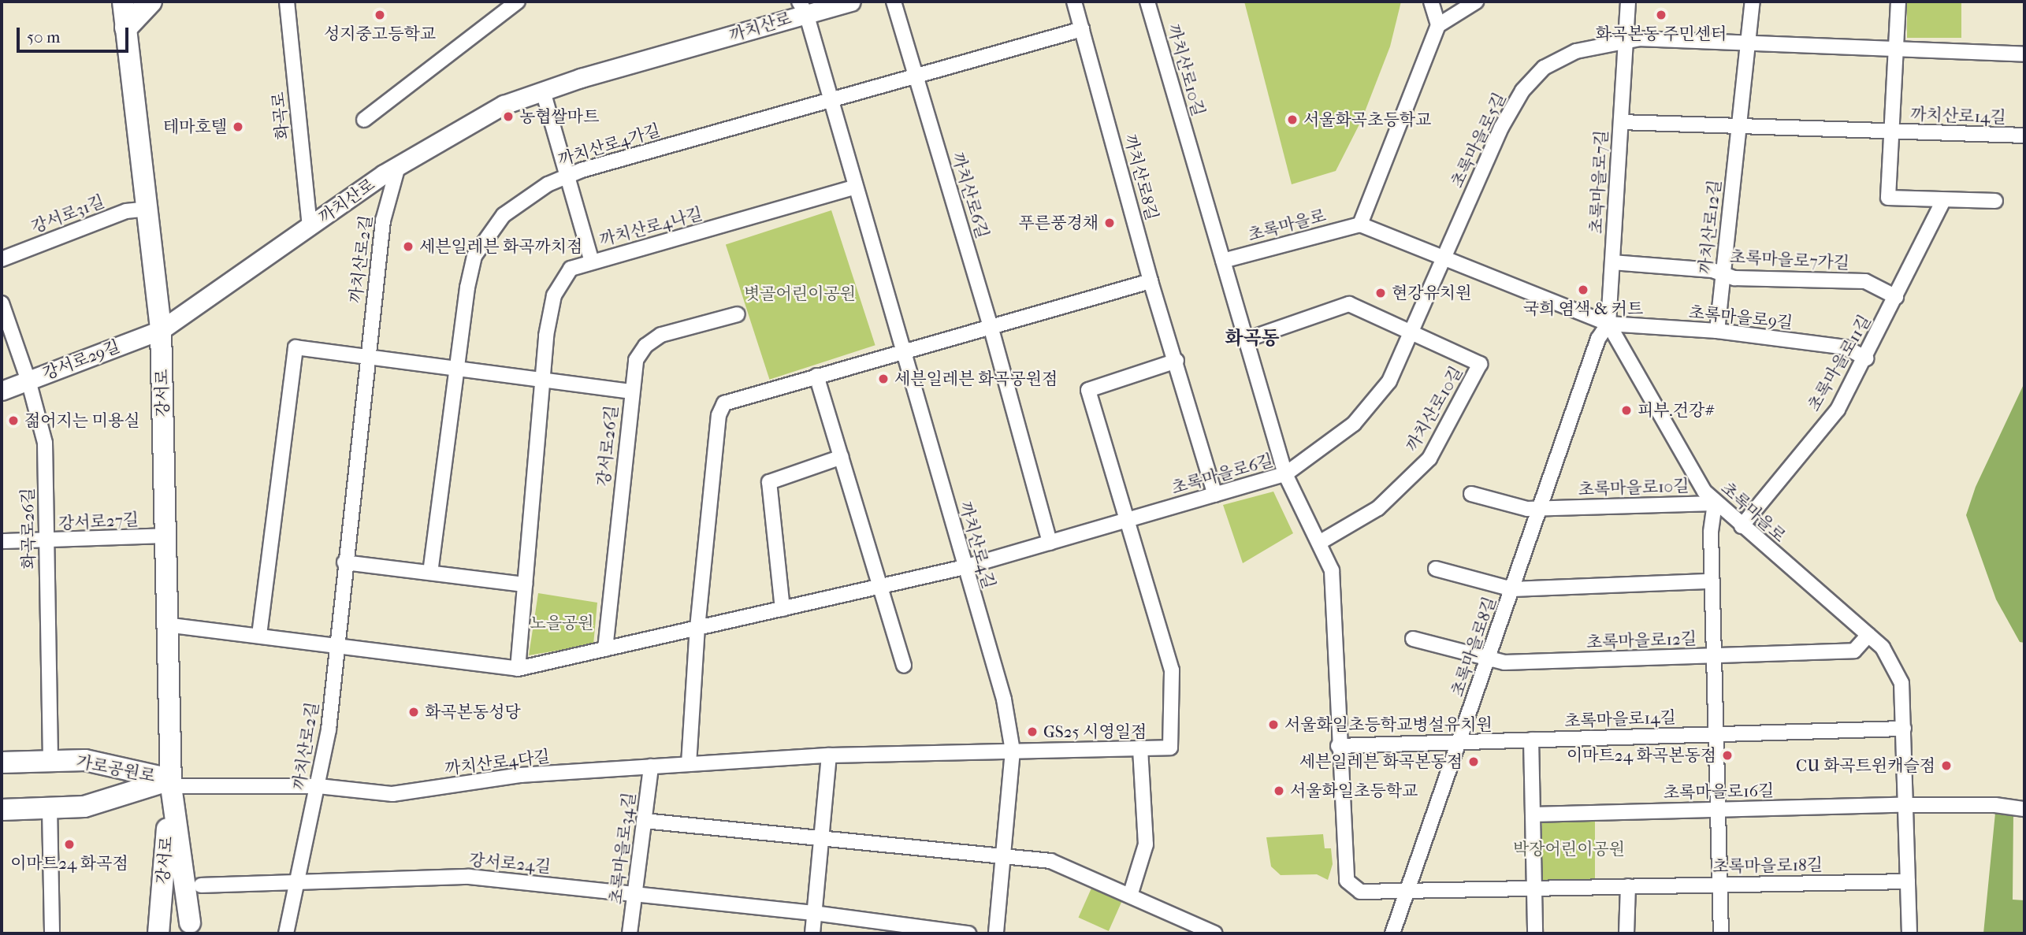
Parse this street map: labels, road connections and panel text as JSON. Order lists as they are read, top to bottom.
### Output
{
  "streets": {
    "main road": ["강서로", "가로공원로"],
    "street": [
      "까치산로",
      "까치산로10길",
      "화곡로",
      "까치산로14길",
      "초록마을로5길",
      "까치산로4가길",
      "까치산로8길",
      "초록마을로7길",
      "까치산로6길",
      "강서로31길",
      "초록마을로",
      "까치산로4나길",
      "까치산로12길",
      "까치산로2길",
      "초록마을로7가길",
      "초록마을로9길",
      "강서로29길",
      "초록마을로11길",
      "강서로26길",
      "초록마을로6길",
      "초록마을로10길",
      "강서로27길",
      "화곡로26길",
      "까치산로4길",
      "초록마을로12길",
      "초록마을로8길",
      "초록마을로14길",
      "까치산로4다길",
      "초록마을로16길",
      "초록마을로34길",
      "강서로24길",
      "초록마을로18길"
    ]
  },
  "crossings": [
    ["까치산로", "화곡로"],
    ["까치산로", "까치산로2길"],
    ["까치산로", "강서로29길"],
    ["까치산로", "강서로"],
    ["까치산로", "까치산로4길"],
    ["까치산로10길", "초록마을로"],
    ["까치산로10길", "초록마을로6길"],
    ["까치산로10길", "초록마을로8길"],
    ["까치산로10길", "초록마을로14길"],
    ["까치산로10길", "초록마을로18길"],
    ["까치산로14길", "초록마을로5길"],
    ["까치산로14길", "초록마을로11길"],
    ["초록마을로5길", "초록마을로7길"],
    ["초록마을로5길", "까치산로12길"],
    ["초록마을로5길", "초록마을로6길"],
    ["까치산로4가길", "까치산로4길"],
    ["까치산로8길", "초록마을로6길"],
    ["초록마을로7길", "초록마을로"],
    ["초록마을로7길", "초록마을로7가길"],
    ["초록마을로7길", "초록마을로9길"],
    ["초록마을로7길", "초록마을로8길"],
    ["까치산로6길", "초록마을로6길"],
    ["강서로31길", "강서로"],
    ["초록마을로", "초록마을로9길"],
    ["초록마을로", "초록마을로11길"],
    ["초록마을로", "초록마을로10길"],
    ["초록마을로", "초록마을로12길"],
    ["초록마을로", "초록마을로8길"],
    ["초록마을로", "초록마을로14길"],
    ["초록마을로", "초록마을로16길"],
    ["초록마을로", "초록마을로18길"],
    ["까치산로4나길", "까치산로4길"],
    ["까치산로12길", "초록마을로7가길"],
    ["까치산로12길", "초록마을로9길"],
    ["까치산로2길", "까치산로4다길"],
    ["까치산로2길", "강서로24길"],
    ["초록마을로7가길", "초록마을로11길"],
    ["초록마을로9길", "초록마을로11길"],
    ["초록마을로9길", "초록마을로8길"],
    ["강서로29길", "강서로"],
    ["강서로29길", "화곡로26길"],
    ["강서로", "강서로27길"],
    ["강서로", "까치산로4다길"],
    ["강서로", "가로공원로"],
    ["초록마을로6길", "까치산로4길"],
    ["초록마을로10길", "초록마을로8길"],
    ["강서로27길", "화곡로26길"],
    ["화곡로26길", "가로공원로"],
    ["까치산로4길", "까치산로4다길"],
    ["초록마을로12길", "초록마을로8길"],
    ["초록마을로8길", "초록마을로14길"],
    ["초록마을로8길", "초록마을로18길"],
    ["까치산로4다길", "가로공원로"],
    ["까치산로4다길", "초록마을로34길"],
    ["초록마을로34길", "강서로24길"]
  ],
  "districts": ["화곡동"],
  "parks": ["볏골어린이공원", "노을공원", "박장어린이공원"],
  "places": [
    "성지중고등학교",
    "화곡본동 주민센터",
    "농협쌀마트",
    "서울화곡초등학교",
    "테마호텔",
    "푸른풍경채",
    "세븐일레븐 화곡까치점",
    "국희 염색 & 커트",
    "현강유치원",
    "세븐일레븐 화곡공원점",
    "피부.건강#",
    "젊어지는 미용실",
    "화곡본동성당",
    "서울화일초등학교병설유치원",
    "GS25 시영일점",
    "이마트24 화곡본동점",
    "세븐일레븐 화곡본동점",
    "CU 화곡트윈캐슬점",
    "서울화일초등학교",
    "이마트24 화곡점"
  ],
  "scale_bar": "50 m"
}
